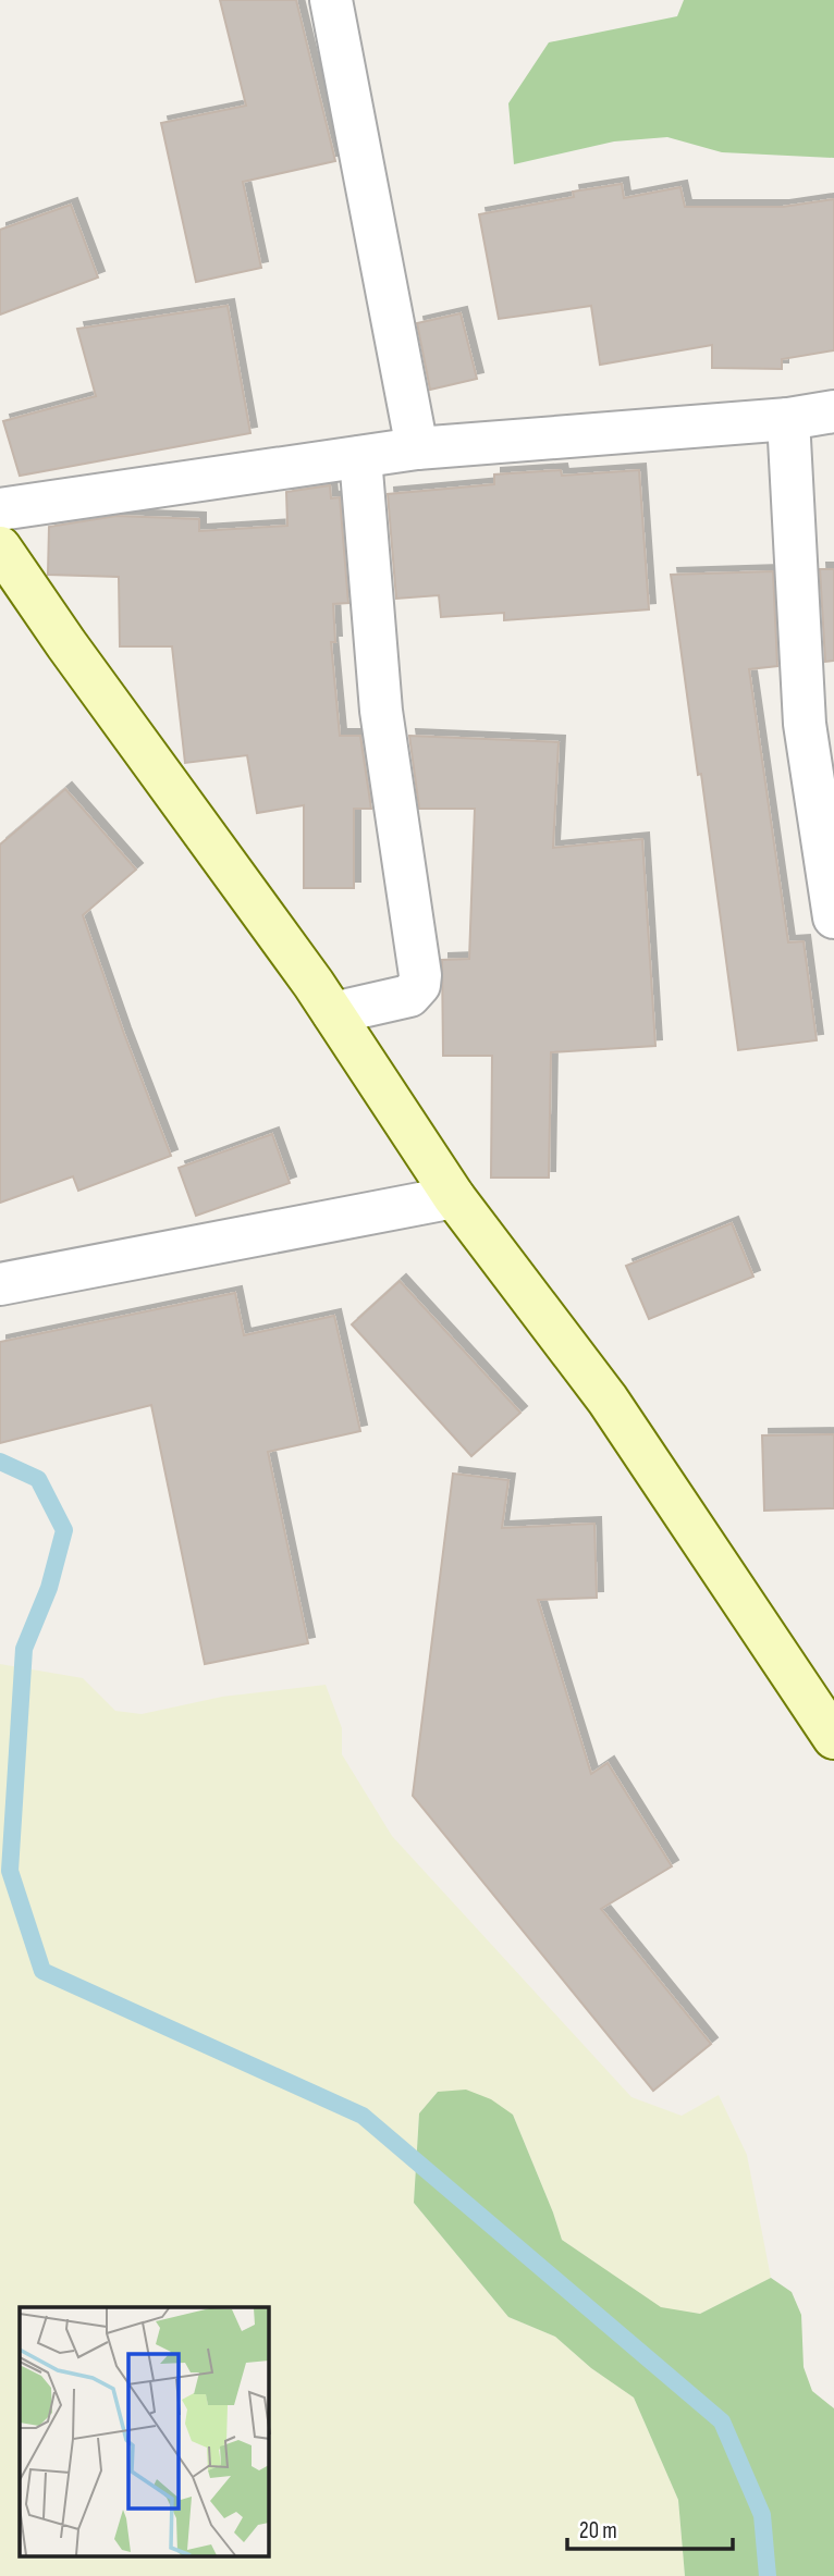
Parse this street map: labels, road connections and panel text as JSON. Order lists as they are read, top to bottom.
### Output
{
  "scale_bar": "20 m"
}
